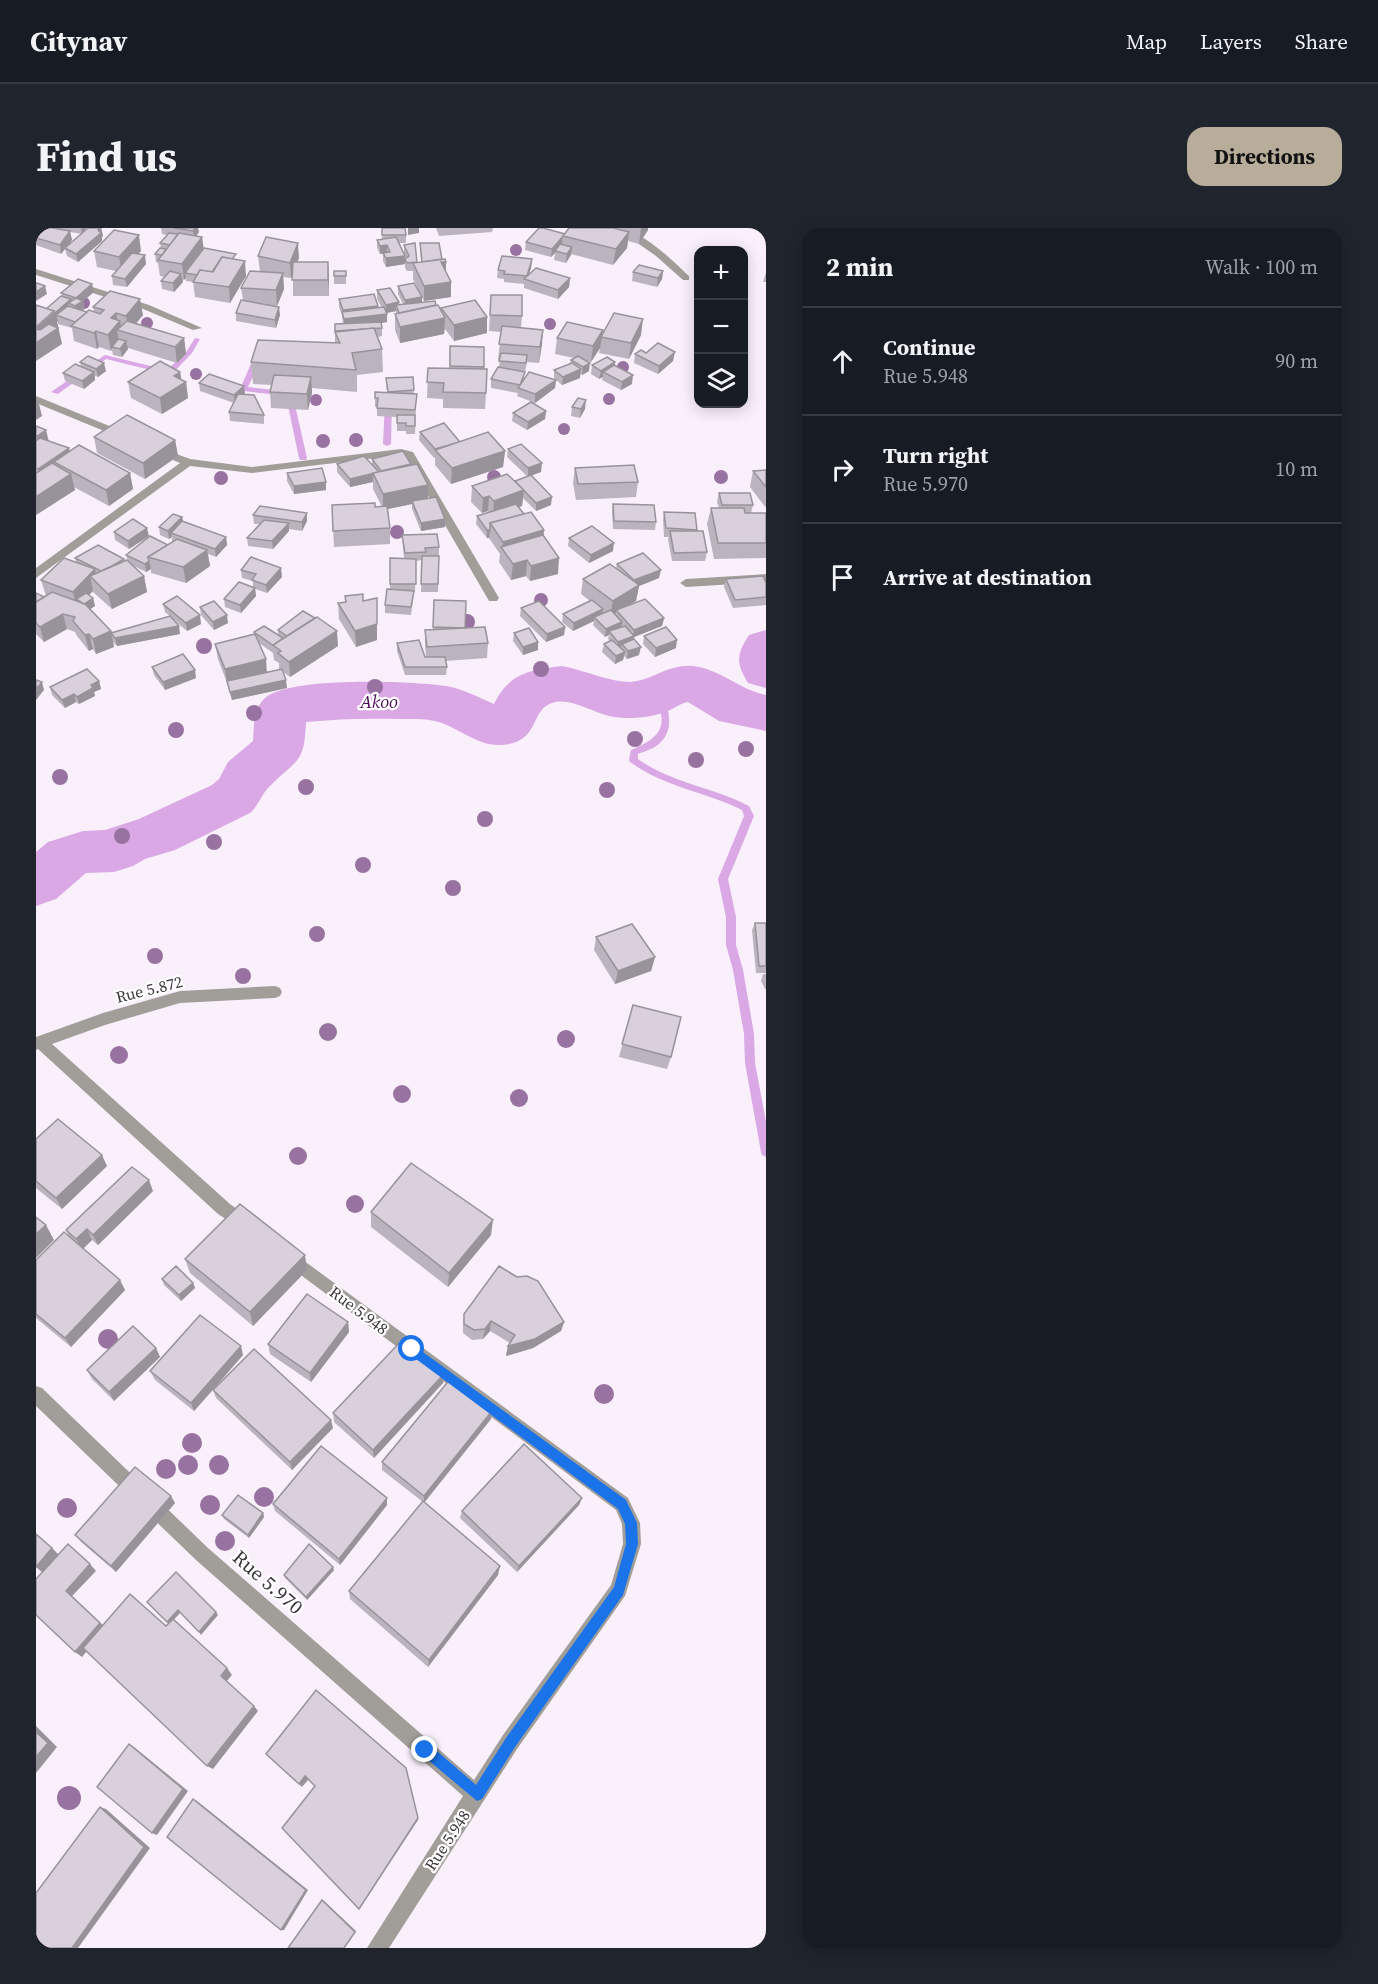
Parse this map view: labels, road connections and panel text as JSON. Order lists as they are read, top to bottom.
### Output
{
  "streets": {
    "street": ["Rue 5.872", "Rue 5.948", "Rue 5.970"]
  },
  "crossings": [
    ["Rue 5.948", "Rue 5.970"]
  ],
  "water": ["Akoo"],
  "page": {
    "header": "Citynav",
    "nav": ["Map", "Layers", "Share"],
    "title": "Find us",
    "buttons": "Directions",
    "heading": ["2 min", "Walk · 100 m"],
    "map_buttons": ["+", "−"],
    "list": [
      ["Continue", "Rue 5.948", "90 m"],
      ["Turn right", "Rue 5.970", "10 m"],
      "Arrive at destination"
    ]
  }
}
